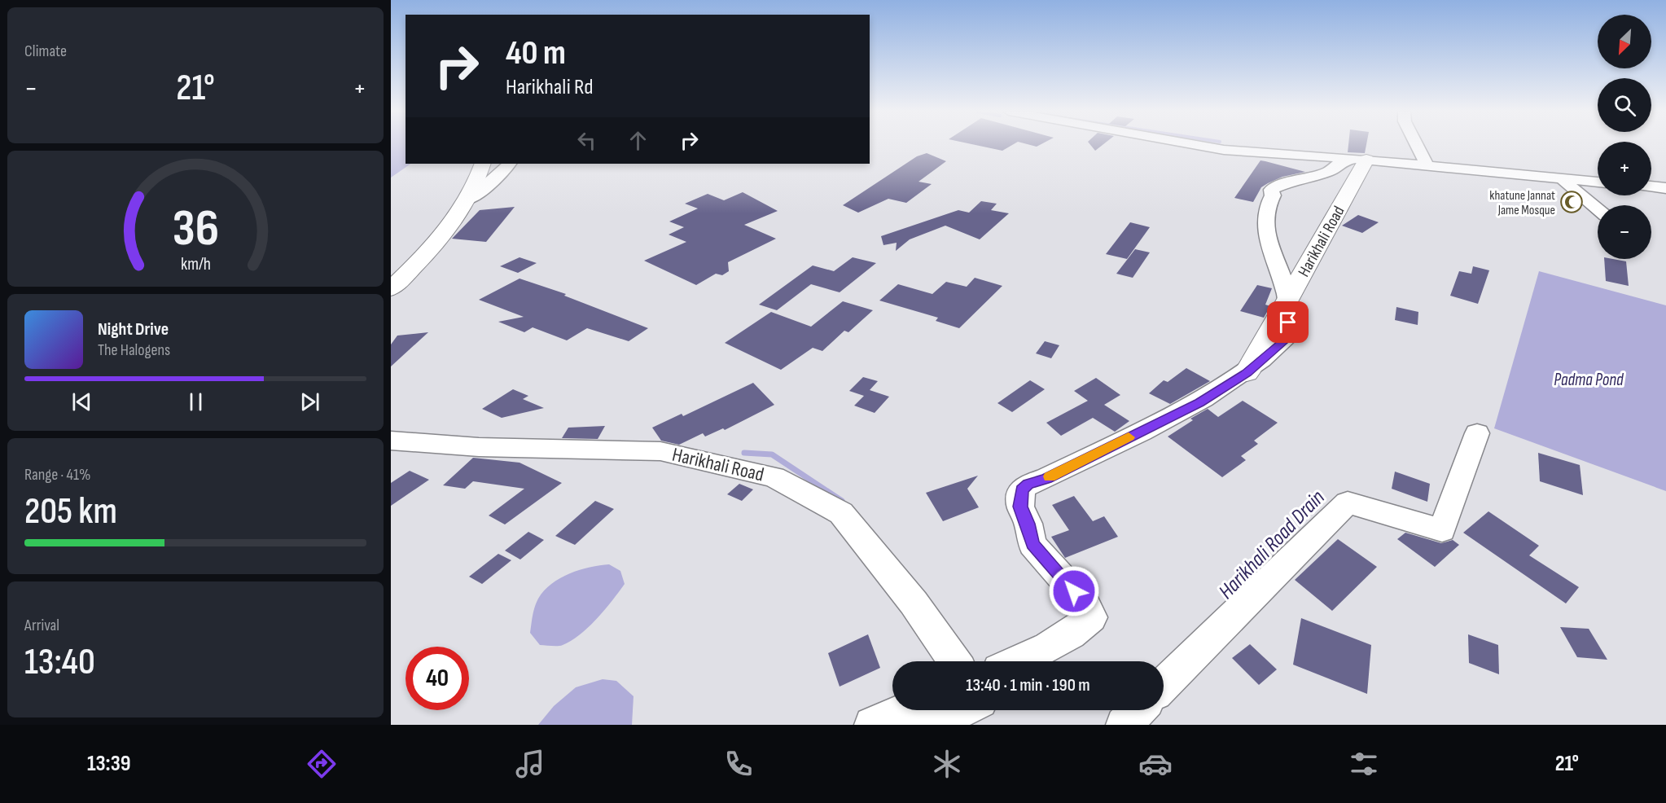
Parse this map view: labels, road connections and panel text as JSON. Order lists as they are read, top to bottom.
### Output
{
  "streets": {
    "main road": ["Harikhali Road"]
  },
  "water": ["Padma Pond", "Harikhali Road Drain"],
  "places": {
    "mosque": ["khatune Jannat Jame Mosque"]
  },
  "north": "bottom left",
  "page": {
    "tile": [
      "Climate",
      ["Range · 41%", "205 km"],
      ["Arrival", "13:40"]
    ],
    "map_buttons": ["+", "−"],
    "turn": ["40 m", "Harikhali Rd"],
    "heat": ["−", "21°", "+"],
    "song": ["Night Drive", "The Halogens"],
    "limit": "40",
    "trip": "13:40 · 1 min · 190 m",
    "tabs": ["13:39", "21°"],
    "gauge": ["36", "km/h"]
  }
}
